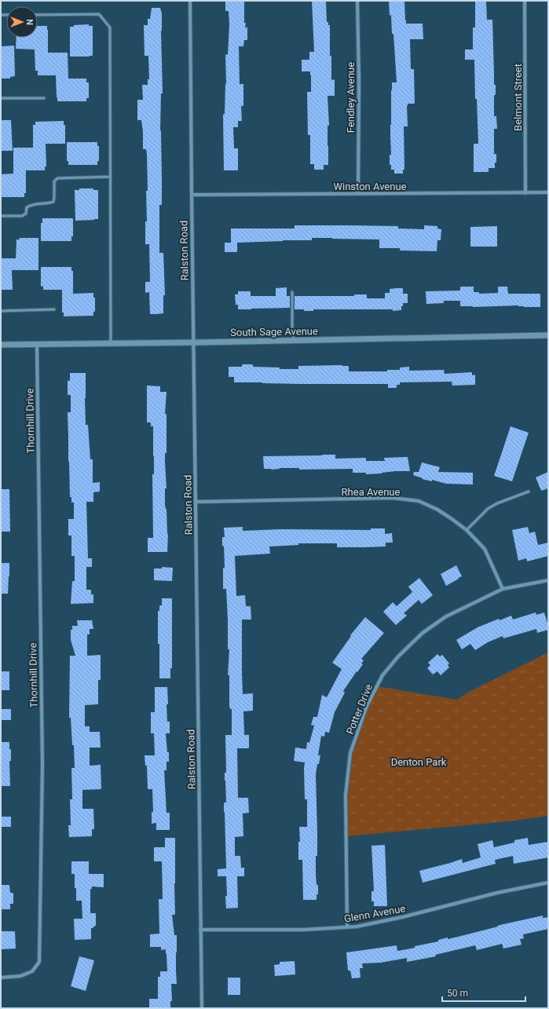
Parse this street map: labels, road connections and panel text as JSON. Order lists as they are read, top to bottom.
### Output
{
  "streets": {
    "street": [
      "Fendley Avenue",
      "Belmont Street",
      "Winston Avenue",
      "Ralston Road",
      "South Sage Avenue",
      "Thornhill Drive",
      "Rhea Avenue",
      "Potter Drive",
      "Glenn Avenue"
    ]
  },
  "crossings": [
    ["Fendley Avenue", "Winston Avenue"],
    ["Belmont Street", "Winston Avenue"],
    ["Winston Avenue", "Ralston Road"],
    ["Ralston Road", "South Sage Avenue"],
    ["Ralston Road", "Rhea Avenue"],
    ["Ralston Road", "Glenn Avenue"],
    ["South Sage Avenue", "Thornhill Drive"],
    ["Rhea Avenue", "Potter Drive"],
    ["Potter Drive", "Glenn Avenue"]
  ],
  "parks": ["Denton Park"],
  "scale_bar": "50 m",
  "north": "right"
}
